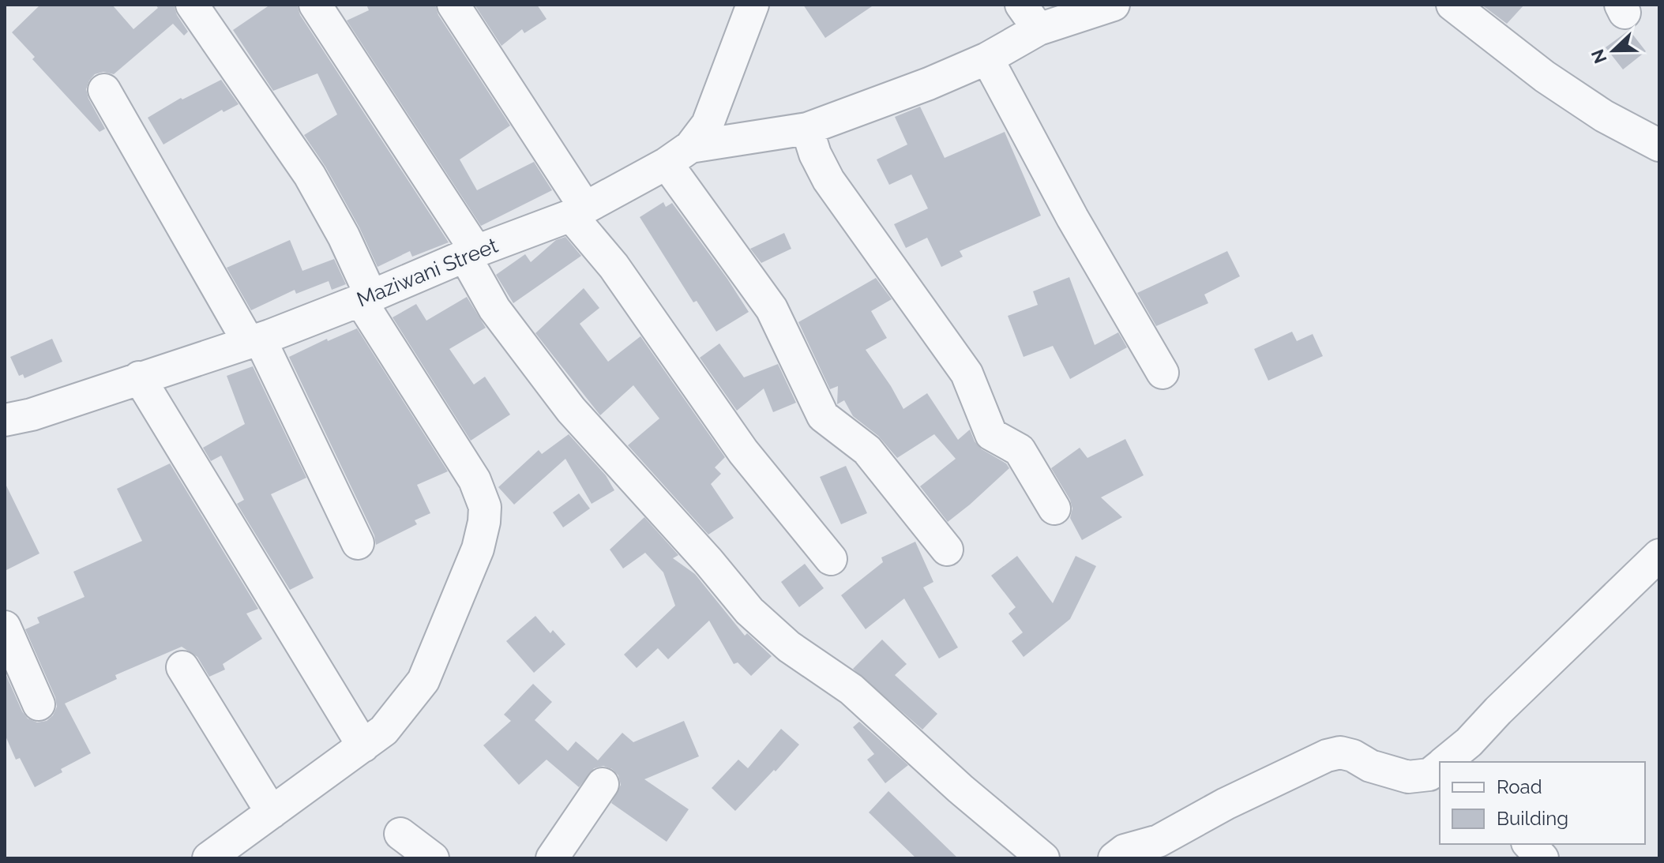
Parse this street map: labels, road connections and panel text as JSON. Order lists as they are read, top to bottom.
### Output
{
  "streets": {
    "street": ["Maziwani Street"]
  },
  "legend": ["Road", "Building"],
  "north": "left"
}
